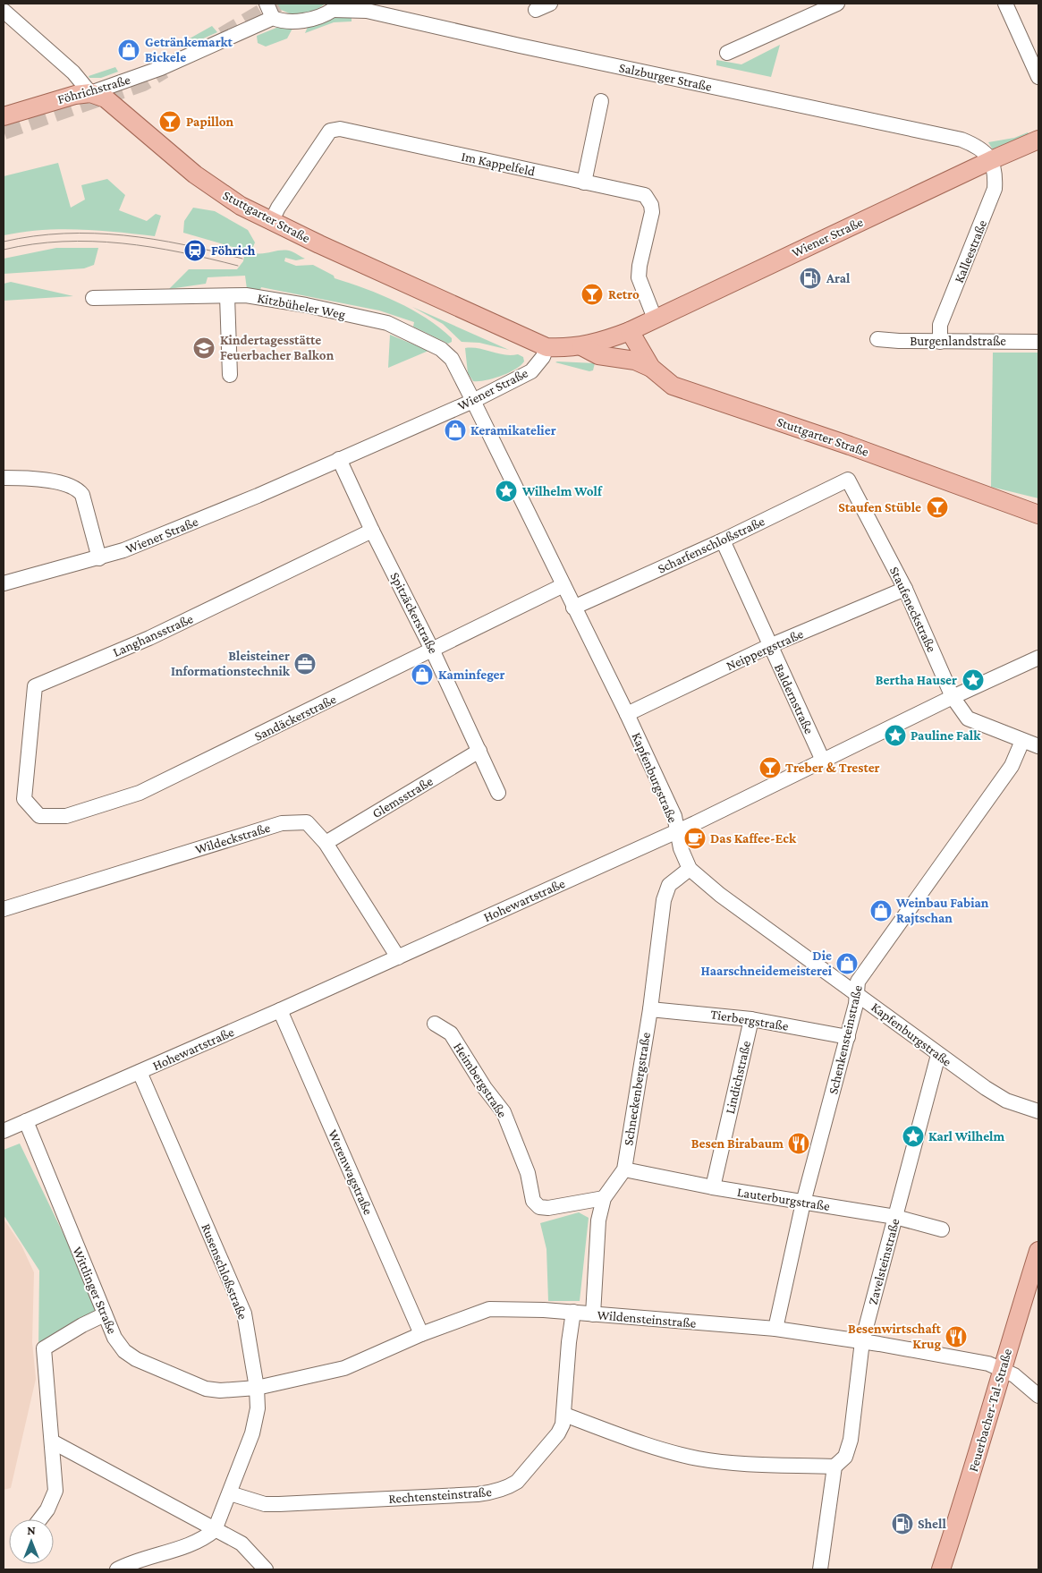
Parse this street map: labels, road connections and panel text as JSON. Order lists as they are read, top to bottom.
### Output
{
  "streets": {
    "main road": [
      "Föhrichstraße",
      "Stuttgarter Straße",
      "Wiener Straße",
      "Feuerbacher-Tal-Straße"
    ],
    "street": [
      "Salzburger Straße",
      "Im Kappelfeld",
      "Kalleestraße",
      "Kitzbüheler Weg",
      "Burgenlandstraße",
      "Scharfenschloßstraße",
      "Staufeneckstraße",
      "Spitzäckerstraße",
      "Langhansstraße",
      "Neippergstraße",
      "Baldernstraße",
      "Sandäckerstraße",
      "Kapfenburgstraße",
      "Glemsstraße",
      "Wildeckstraße",
      "Hohewartstraße",
      "Tierbergstraße",
      "Schenkensteinstraße",
      "Lindichstraße",
      "Heimbergstraße",
      "Schneckenbergstraße",
      "Werenwagstraße",
      "Lauterburgstraße",
      "Zavelsteinstraße",
      "Rusenschloßstraße",
      "Wittlinger Straße",
      "Wildensteinstraße",
      "Rechtensteinstraße"
    ]
  },
  "crossings": [
    ["Salzburger Straße", "Wiener Straße"],
    ["Salzburger Straße", "Kalleestraße"],
    ["Föhrichstraße", "Stuttgarter Straße"],
    ["Im Kappelfeld", "Stuttgarter Straße"],
    ["Im Kappelfeld", "Wiener Straße"],
    ["Stuttgarter Straße", "Wiener Straße"],
    ["Wiener Straße", "Kalleestraße"],
    ["Wiener Straße", "Kitzbüheler Weg"],
    ["Wiener Straße", "Spitzäckerstraße"],
    ["Wiener Straße", "Kapfenburgstraße"],
    ["Kalleestraße", "Burgenlandstraße"],
    ["Kitzbüheler Weg", "Kapfenburgstraße"],
    ["Scharfenschloßstraße", "Staufeneckstraße"],
    ["Scharfenschloßstraße", "Baldernstraße"],
    ["Scharfenschloßstraße", "Kapfenburgstraße"],
    ["Staufeneckstraße", "Neippergstraße"],
    ["Staufeneckstraße", "Hohewartstraße"],
    ["Staufeneckstraße", "Schenkensteinstraße"],
    ["Spitzäckerstraße", "Langhansstraße"],
    ["Spitzäckerstraße", "Sandäckerstraße"],
    ["Spitzäckerstraße", "Glemsstraße"],
    ["Langhansstraße", "Sandäckerstraße"],
    ["Neippergstraße", "Baldernstraße"],
    ["Neippergstraße", "Kapfenburgstraße"],
    ["Baldernstraße", "Hohewartstraße"],
    ["Sandäckerstraße", "Kapfenburgstraße"],
    ["Kapfenburgstraße", "Hohewartstraße"],
    ["Kapfenburgstraße", "Schenkensteinstraße"],
    ["Kapfenburgstraße", "Schneckenbergstraße"],
    ["Kapfenburgstraße", "Zavelsteinstraße"],
    ["Glemsstraße", "Wildeckstraße"],
    ["Wildeckstraße", "Hohewartstraße"],
    ["Hohewartstraße", "Werenwagstraße"],
    ["Hohewartstraße", "Rusenschloßstraße"],
    ["Hohewartstraße", "Wittlinger Straße"],
    ["Tierbergstraße", "Schenkensteinstraße"],
    ["Tierbergstraße", "Lindichstraße"],
    ["Tierbergstraße", "Schneckenbergstraße"],
    ["Schenkensteinstraße", "Lauterburgstraße"],
    ["Schenkensteinstraße", "Wildensteinstraße"],
    ["Lindichstraße", "Lauterburgstraße"],
    ["Heimbergstraße", "Schneckenbergstraße"],
    ["Schneckenbergstraße", "Lauterburgstraße"],
    ["Schneckenbergstraße", "Wildensteinstraße"],
    ["Werenwagstraße", "Wildensteinstraße"],
    ["Lauterburgstraße", "Zavelsteinstraße"],
    ["Zavelsteinstraße", "Wildensteinstraße"],
    ["Rusenschloßstraße", "Wittlinger Straße"],
    ["Rusenschloßstraße", "Wildensteinstraße"],
    ["Rusenschloßstraße", "Rechtensteinstraße"],
    ["Wittlinger Straße", "Wildensteinstraße"],
    ["Wildensteinstraße", "Feuerbacher-Tal-Straße"],
    ["Wildensteinstraße", "Rechtensteinstraße"]
  ],
  "places": {
    "shop": [
      "Getränkemarkt Bickele",
      "Keramikatelier",
      "Kaminfeger",
      "Weinbau Fabian Rajtschan",
      "Die Haarschneidemeisterei"
    ],
    "bar": [
      "Papillon",
      "Retro",
      "Staufen Stüble",
      "Treber & Trester"
    ],
    "station": ["Föhrich"],
    "fuel station": ["Aral", "Shell"],
    "school or university": ["Kindertagesstätte Feuerbacher Balkon"],
    "place": [
      "Wilhelm Wolf",
      "Bertha Hauser",
      "Pauline Falk",
      "Karl Wilhelm"
    ],
    "office": ["Bleisteiner Informationstechnik"],
    "cafe": ["Das Kaffee-Eck"],
    "restaurant": ["Besen Birabaum", "Besenwirtschaft Krug"]
  },
  "north": "top"
}
